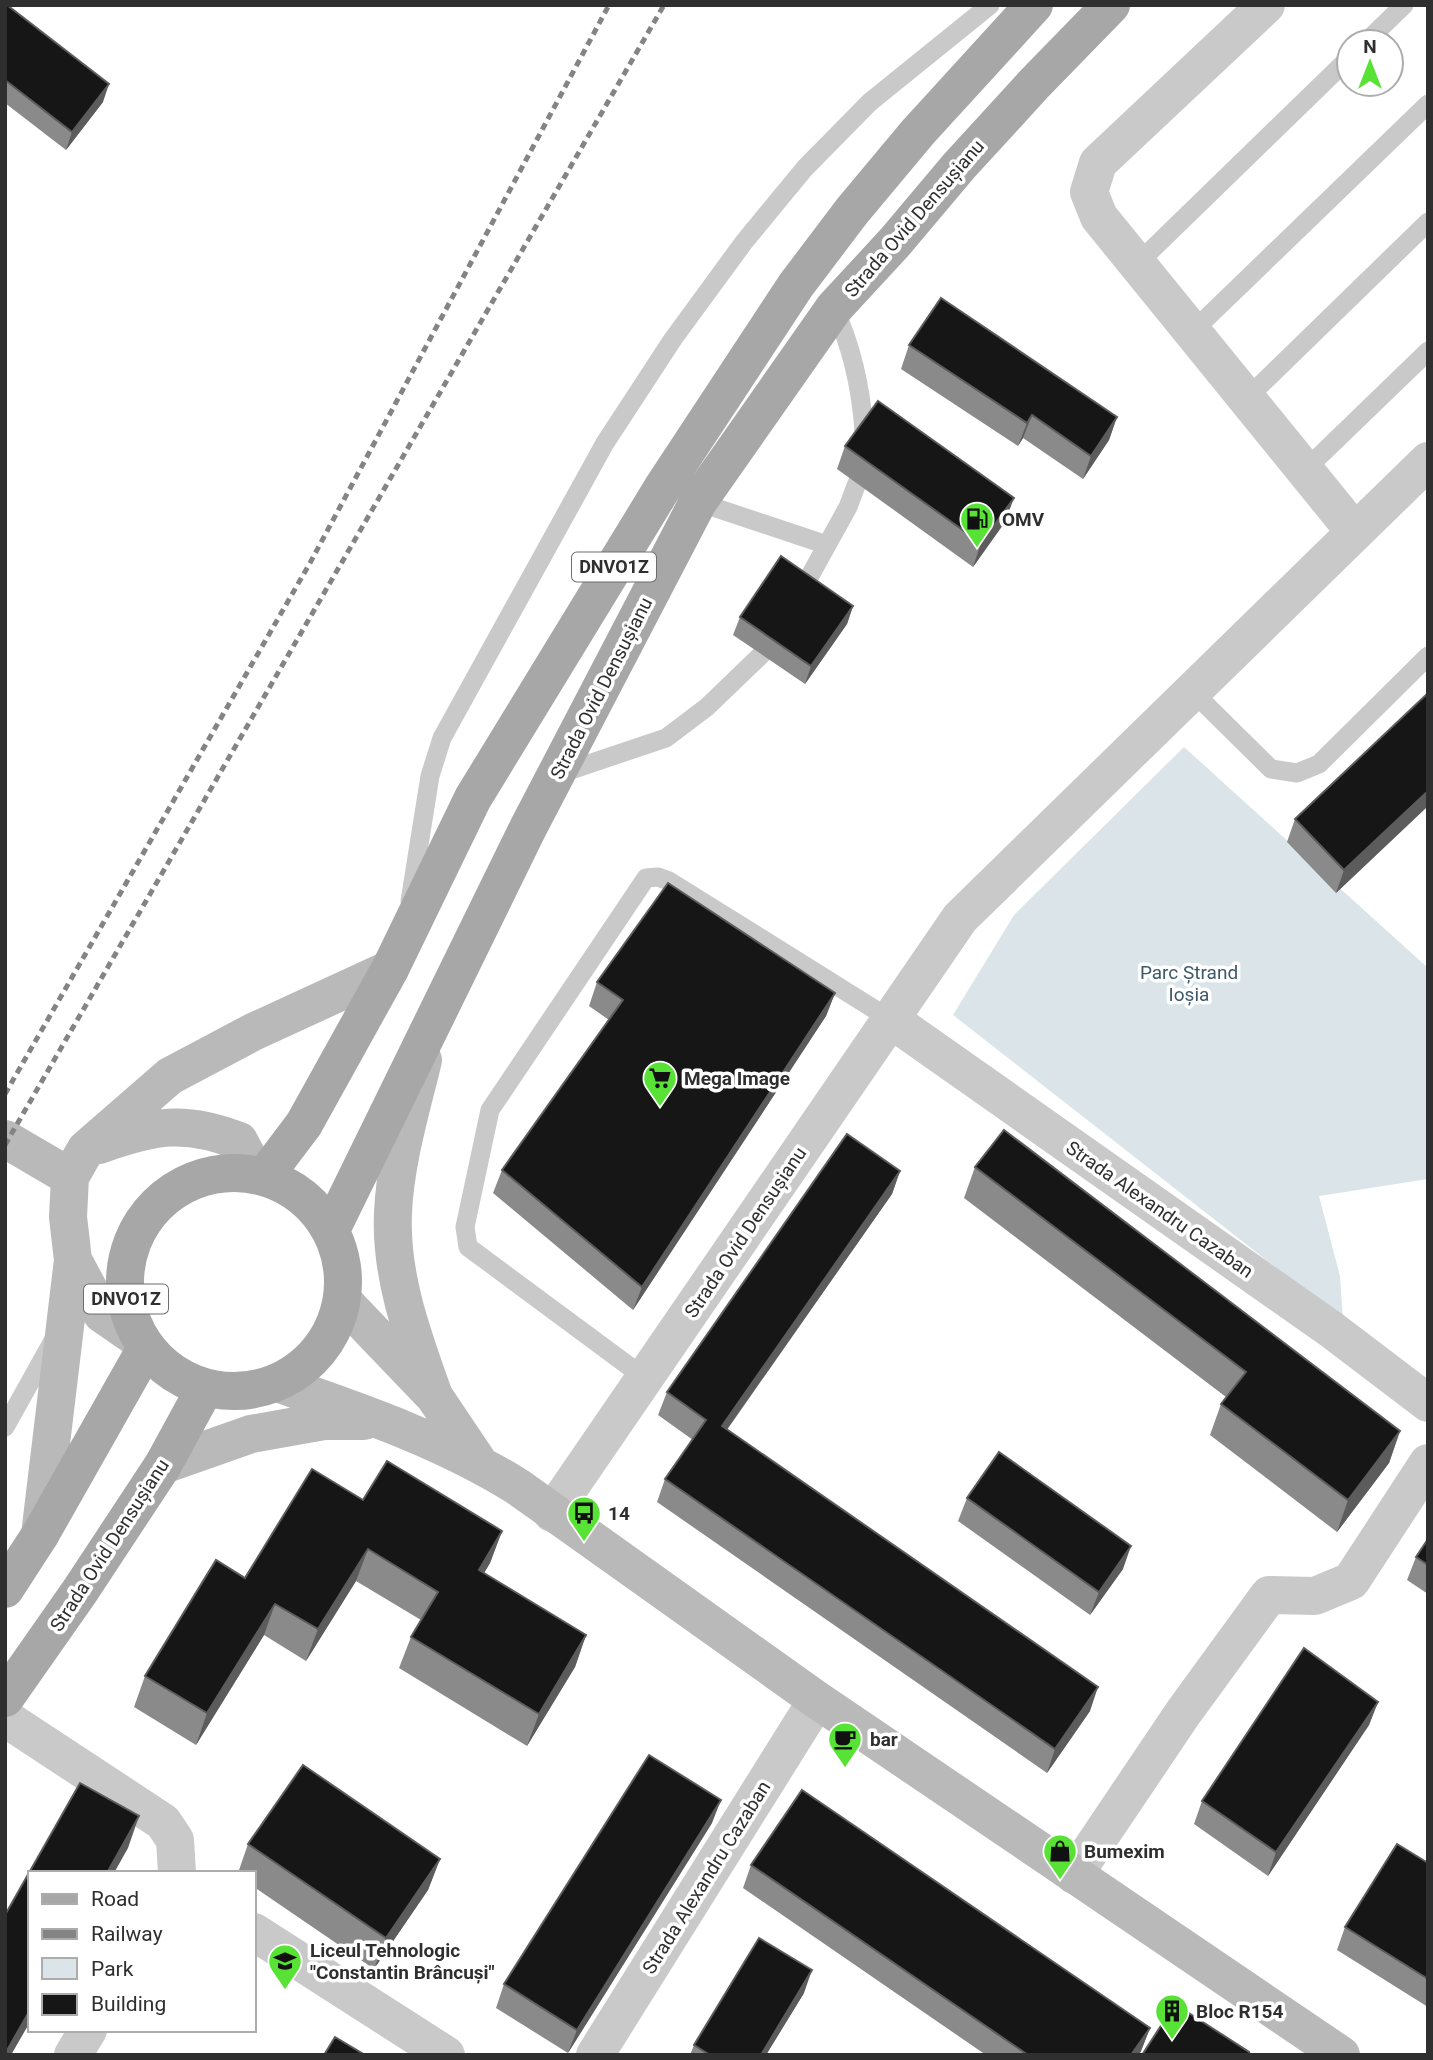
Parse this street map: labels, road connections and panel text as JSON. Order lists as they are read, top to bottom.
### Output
{
  "streets": {
    "main road": ["Strada Ovid Densușianu", "DNVO1Z"],
    "street": ["Strada Alexandru Cazaban"]
  },
  "crossings": [
    ["Strada Ovid Densușianu", "DNVO1Z"],
    ["Strada Ovid Densușianu", "Strada Alexandru Cazaban"]
  ],
  "parks": ["Parc Ștrand Ioșia"],
  "places": {
    "fuel station": ["OMV"],
    "supermarket": ["Mega Image"],
    "bus stop": ["14"],
    "cafe": ["bar"],
    "shop": ["Bumexim"],
    "school or university": ["Liceul Tehnologic \"Constantin Brâncuși\""],
    "building": ["Bloc R154"]
  },
  "legend": [
    "Road",
    "Railway",
    "Park",
    "Building"
  ],
  "north": "top"
}
